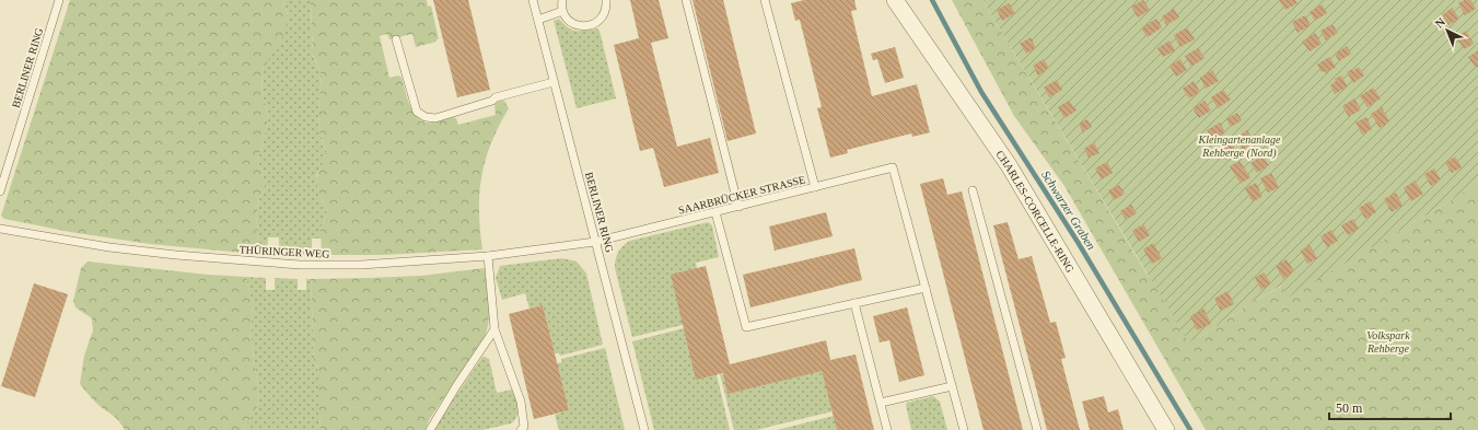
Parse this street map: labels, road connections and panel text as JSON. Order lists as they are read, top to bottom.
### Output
{
  "streets": {
    "street": ["CHARLES-CORCELLE-RING"],
    "lane": ["BERLINER RING", "SAARBRÜCKER STRASSE", "THÜRINGER WEG"]
  },
  "crossings": [
    ["BERLINER RING", "SAARBRÜCKER STRASSE"],
    ["BERLINER RING", "THÜRINGER WEG"],
    ["SAARBRÜCKER STRASSE", "THÜRINGER WEG"]
  ],
  "water": ["Schwarzer Graben"],
  "parks": ["Kleingartenanlage Rehberge (Nord)", "Volkspark Rehberge"],
  "scale_bar": "50 m",
  "north": "top left"
}
